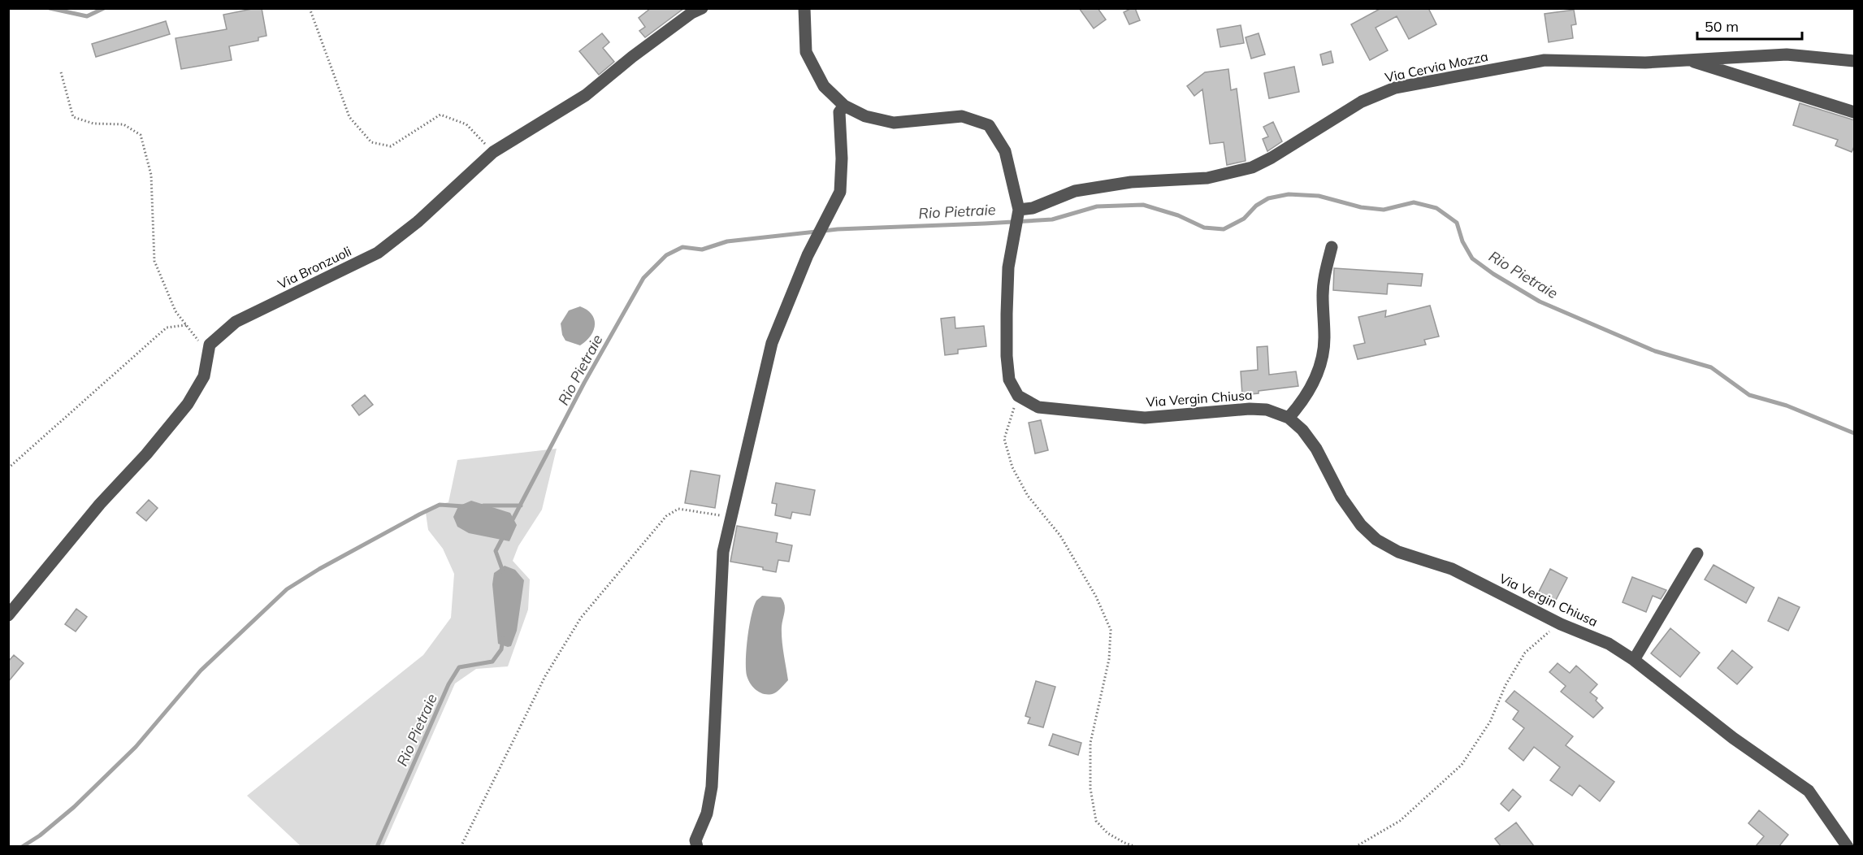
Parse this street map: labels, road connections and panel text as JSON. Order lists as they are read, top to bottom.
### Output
{
  "streets": {
    "street": ["Via Cervia Mozza", "Via Bronzuoli", "Via Vergin Chiusa"]
  },
  "water": ["Rio Pietraie"],
  "scale_bar": "50 m"
}
